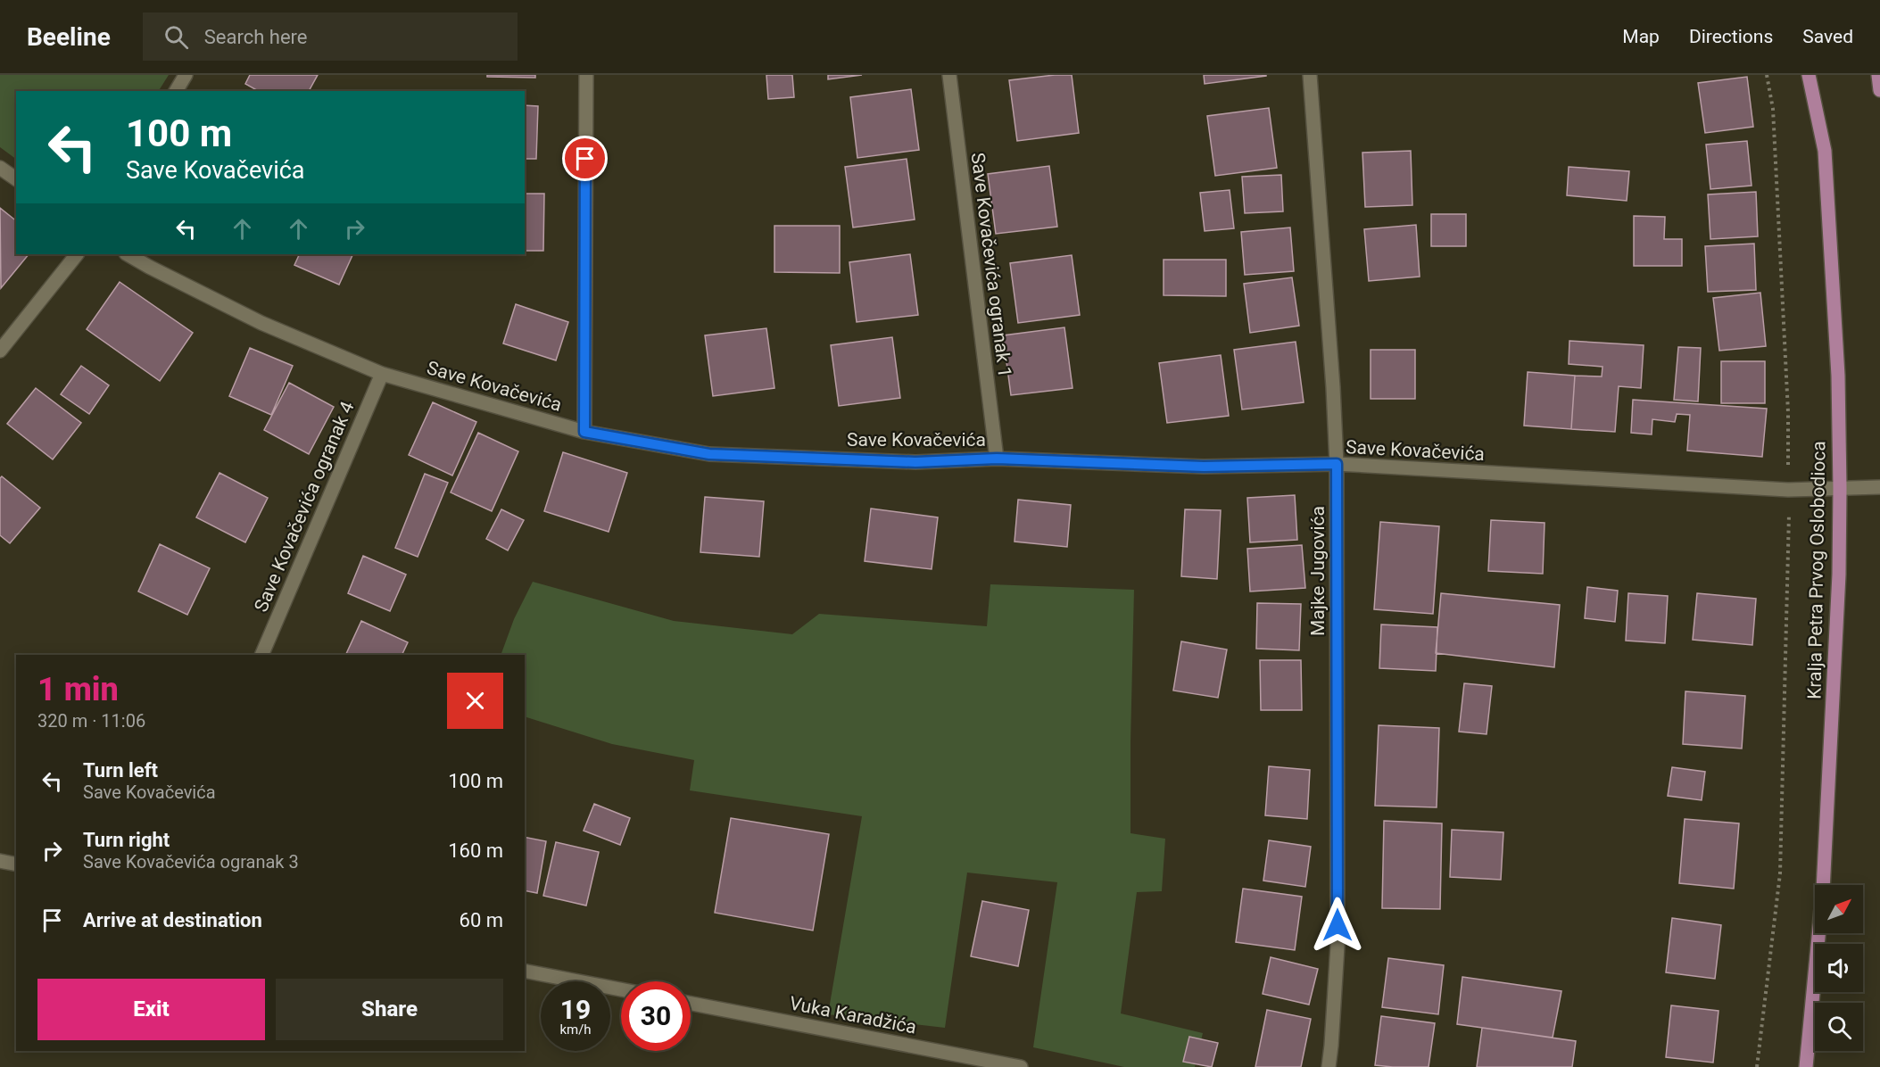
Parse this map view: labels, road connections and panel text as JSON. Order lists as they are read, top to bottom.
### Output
{
  "streets": {
    "main road": ["Kralja Petra Prvog Oslobodioca"],
    "street": [
      "Save Kovačevića ogranak 1",
      "Save Kovačevića",
      "Save Kovačevića ogranak 4",
      "Majke Jugovića",
      "Vuka Karadžića"
    ]
  },
  "crossings": [
    ["Save Kovačevića ogranak 1", "Save Kovačevića"],
    ["Save Kovačevića", "Save Kovačevića ogranak 4"],
    ["Save Kovačevića", "Kralja Petra Prvog Oslobodioca"],
    ["Save Kovačevića", "Majke Jugovića"]
  ],
  "north": "top right",
  "page": {
    "header": "Beeline",
    "search": "Search here",
    "nav": ["Map", "Directions", "Saved"],
    "turn": ["100 m", "Save Kovačevića"],
    "heading": ["1 min", "320 m · 11:06"],
    "list": [
      {
        "name": "Turn left",
        "note": "Save Kovačevića",
        "value": "100 m"
      },
      {
        "name": "Turn right",
        "note": "Save Kovačevića ogranak 3",
        "value": "160 m"
      },
      {
        "name": "Arrive at destination",
        "value": "60 m"
      }
    ],
    "buttons": ["Exit", "Share"],
    "speed": "19 km/h",
    "limit": "30"
  }
}
